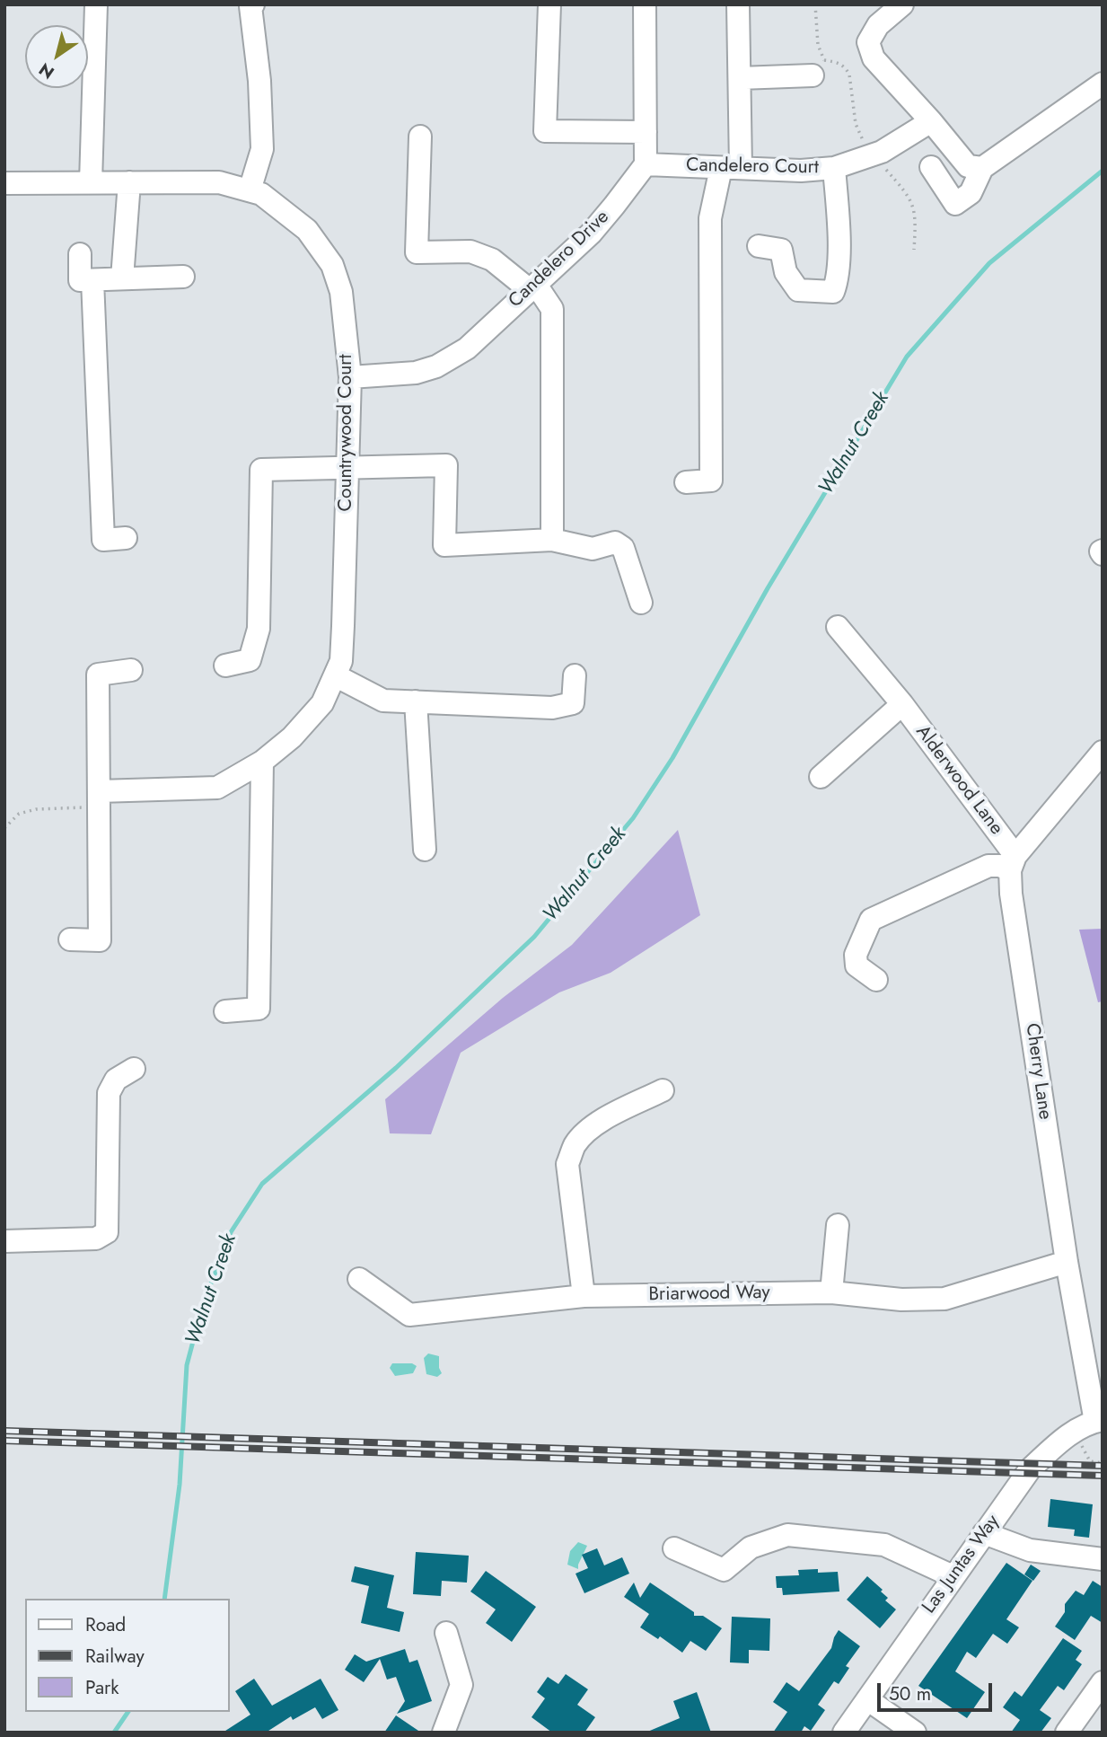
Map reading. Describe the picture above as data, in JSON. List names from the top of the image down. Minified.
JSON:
{"streets":{"street":["Candelero Court","Candelero Drive","Countrywood Court","Alderwood Lane","Cherry Lane","Briarwood Way","Las Juntas Way"]},"crossings":[["Candelero Court","Candelero Drive"],["Candelero Drive","Countrywood Court"],["Alderwood Lane","Cherry Lane"],["Cherry Lane","Briarwood Way"],["Cherry Lane","Las Juntas Way"]],"water":["Walnut Creek"],"legend":["Road","Railway","Park"],"scale_bar":"50 m","north":"bottom left"}
